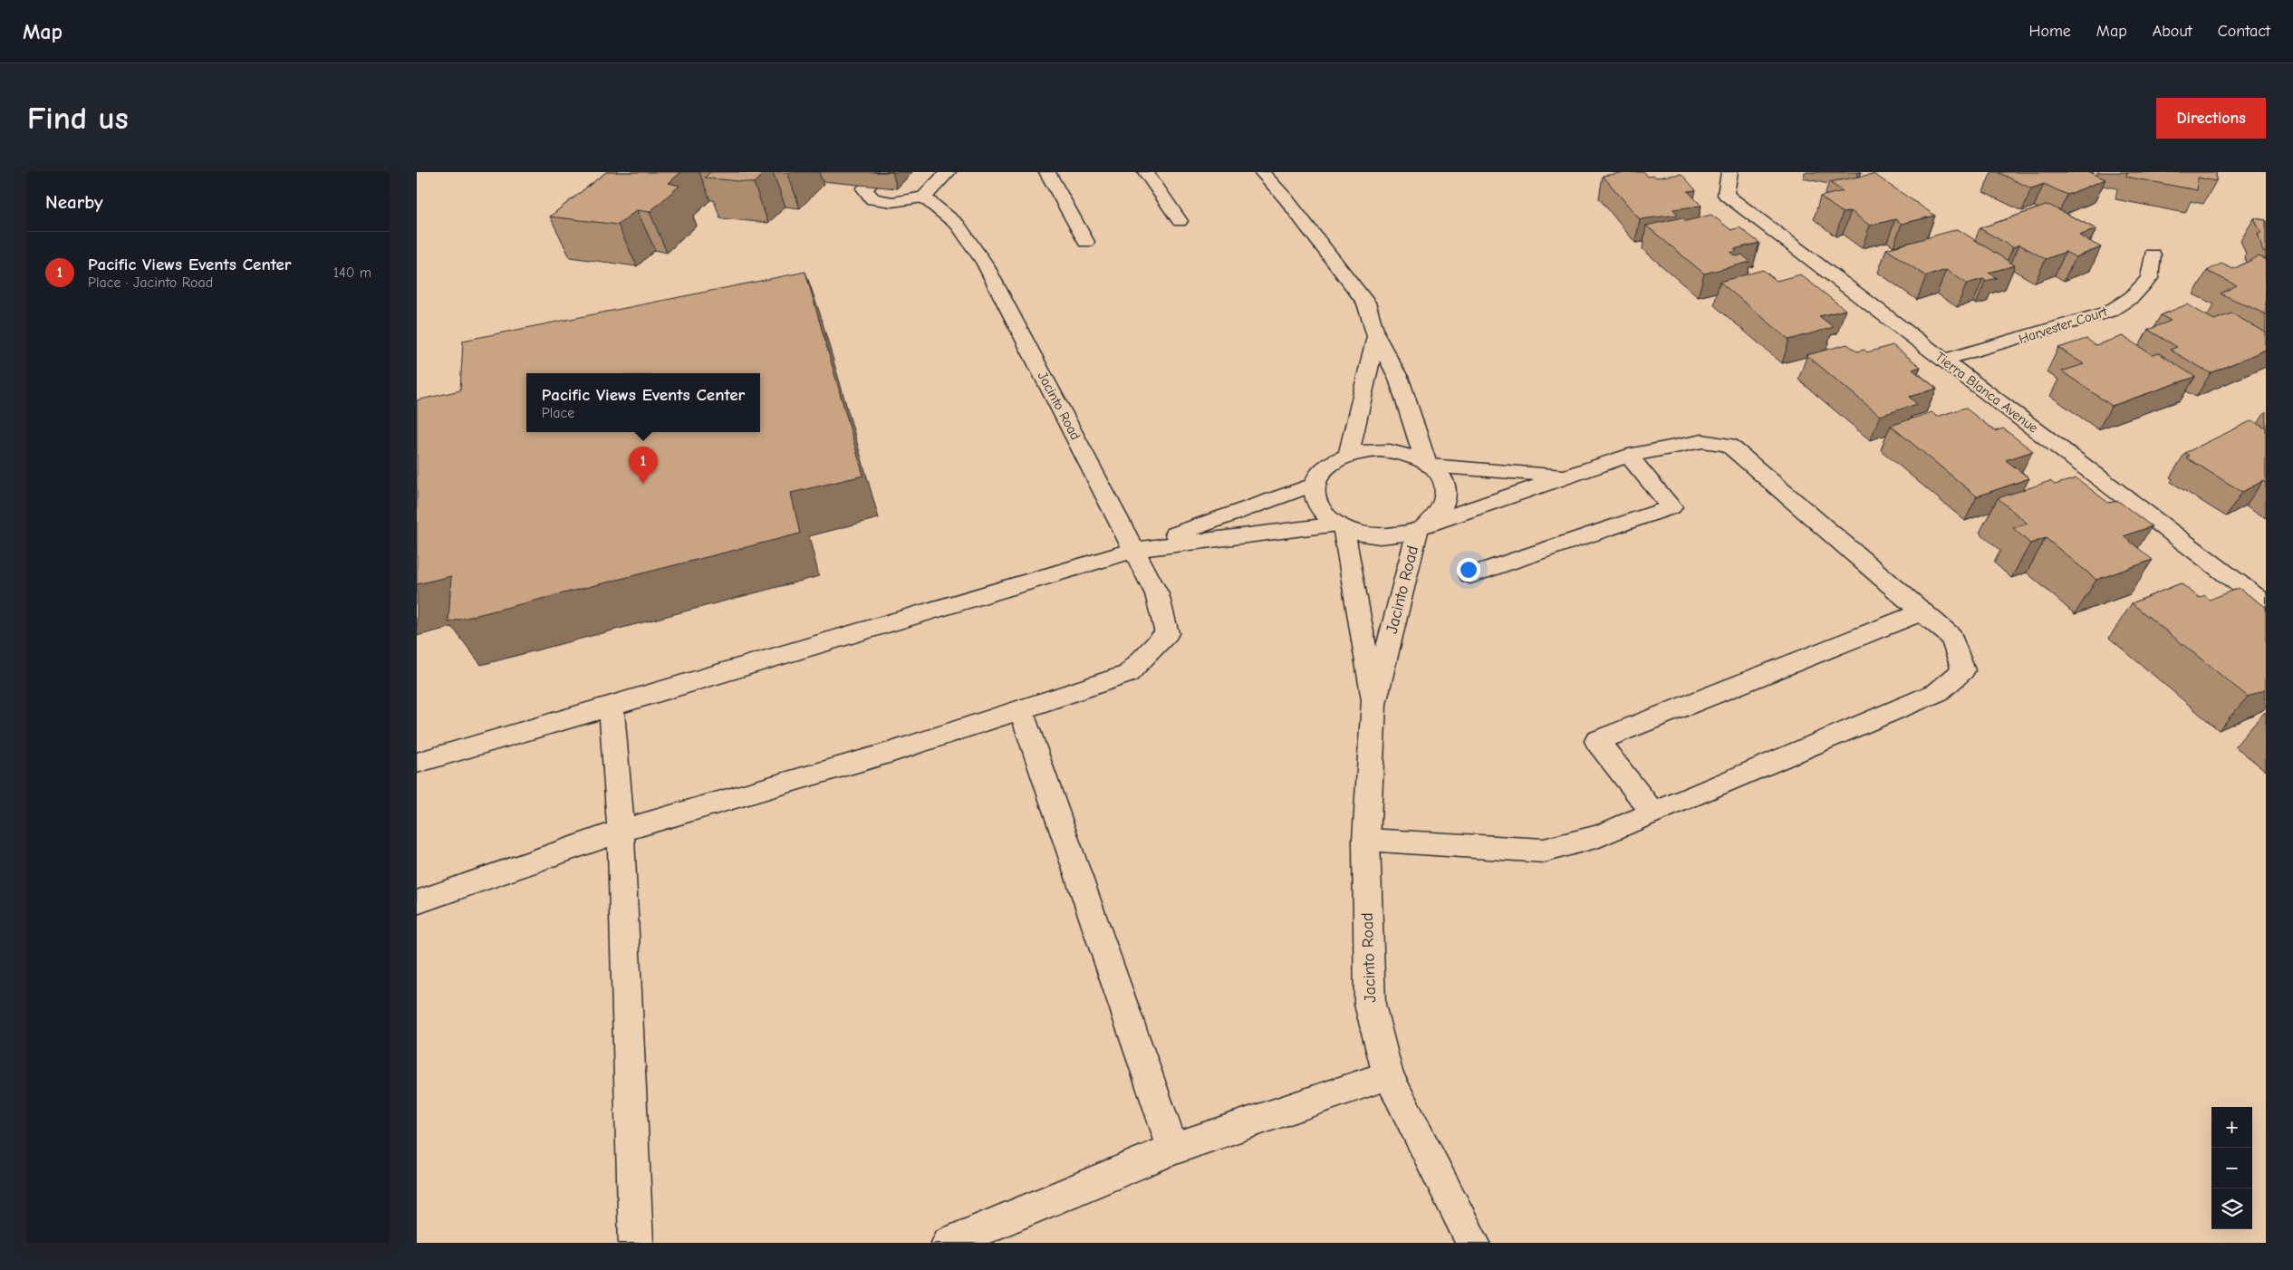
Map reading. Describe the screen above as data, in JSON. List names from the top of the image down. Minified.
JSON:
{"streets":{"street":["Harvester Court","Tierra Blanca Avenue","Jacinto Road"]},"crossings":[["Harvester Court","Tierra Blanca Avenue"]],"page":{"header":"Map","nav":["Home","Map","About","Contact"],"buttons":"Directions","title":"Find us","heading":"Nearby","list":[{"mark":"1","name":"Pacific Views Events Center","note":"Place · Jacinto Road","value":"140 m"}],"popup":["Pacific Views Events Center","Place"],"pins":"1","map_buttons":["+","−"]}}
